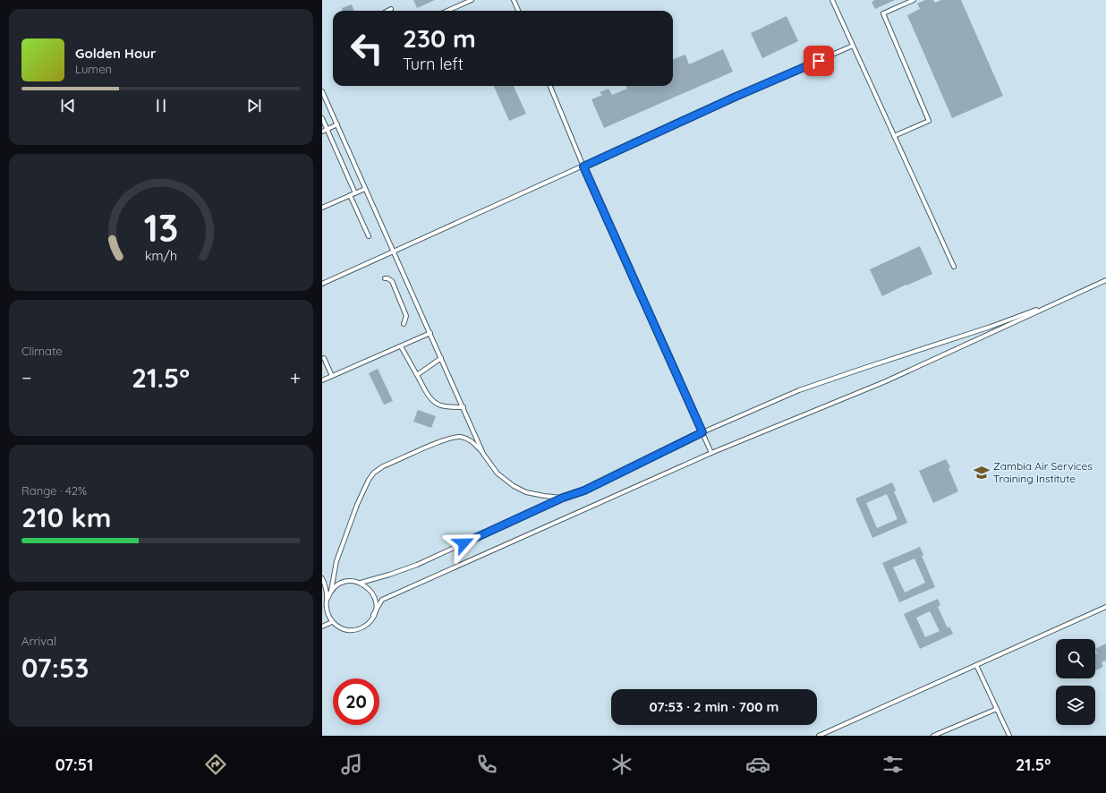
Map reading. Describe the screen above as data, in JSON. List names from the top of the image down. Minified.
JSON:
{"places":{"school or university":["Zambia Air Services Training Institute"]},"page":{"turn":["230 m","Turn left"],"song":["Golden Hour","Lumen"],"tile":["Climate",["Range · 42%","210 km"],["Arrival","07:53"]],"heat":["−","21.5°","+"],"limit":"20","trip":"07:53 · 2 min · 700 m","tabs":["07:51","21.5°"],"gauge":["13","km/h"]}}
